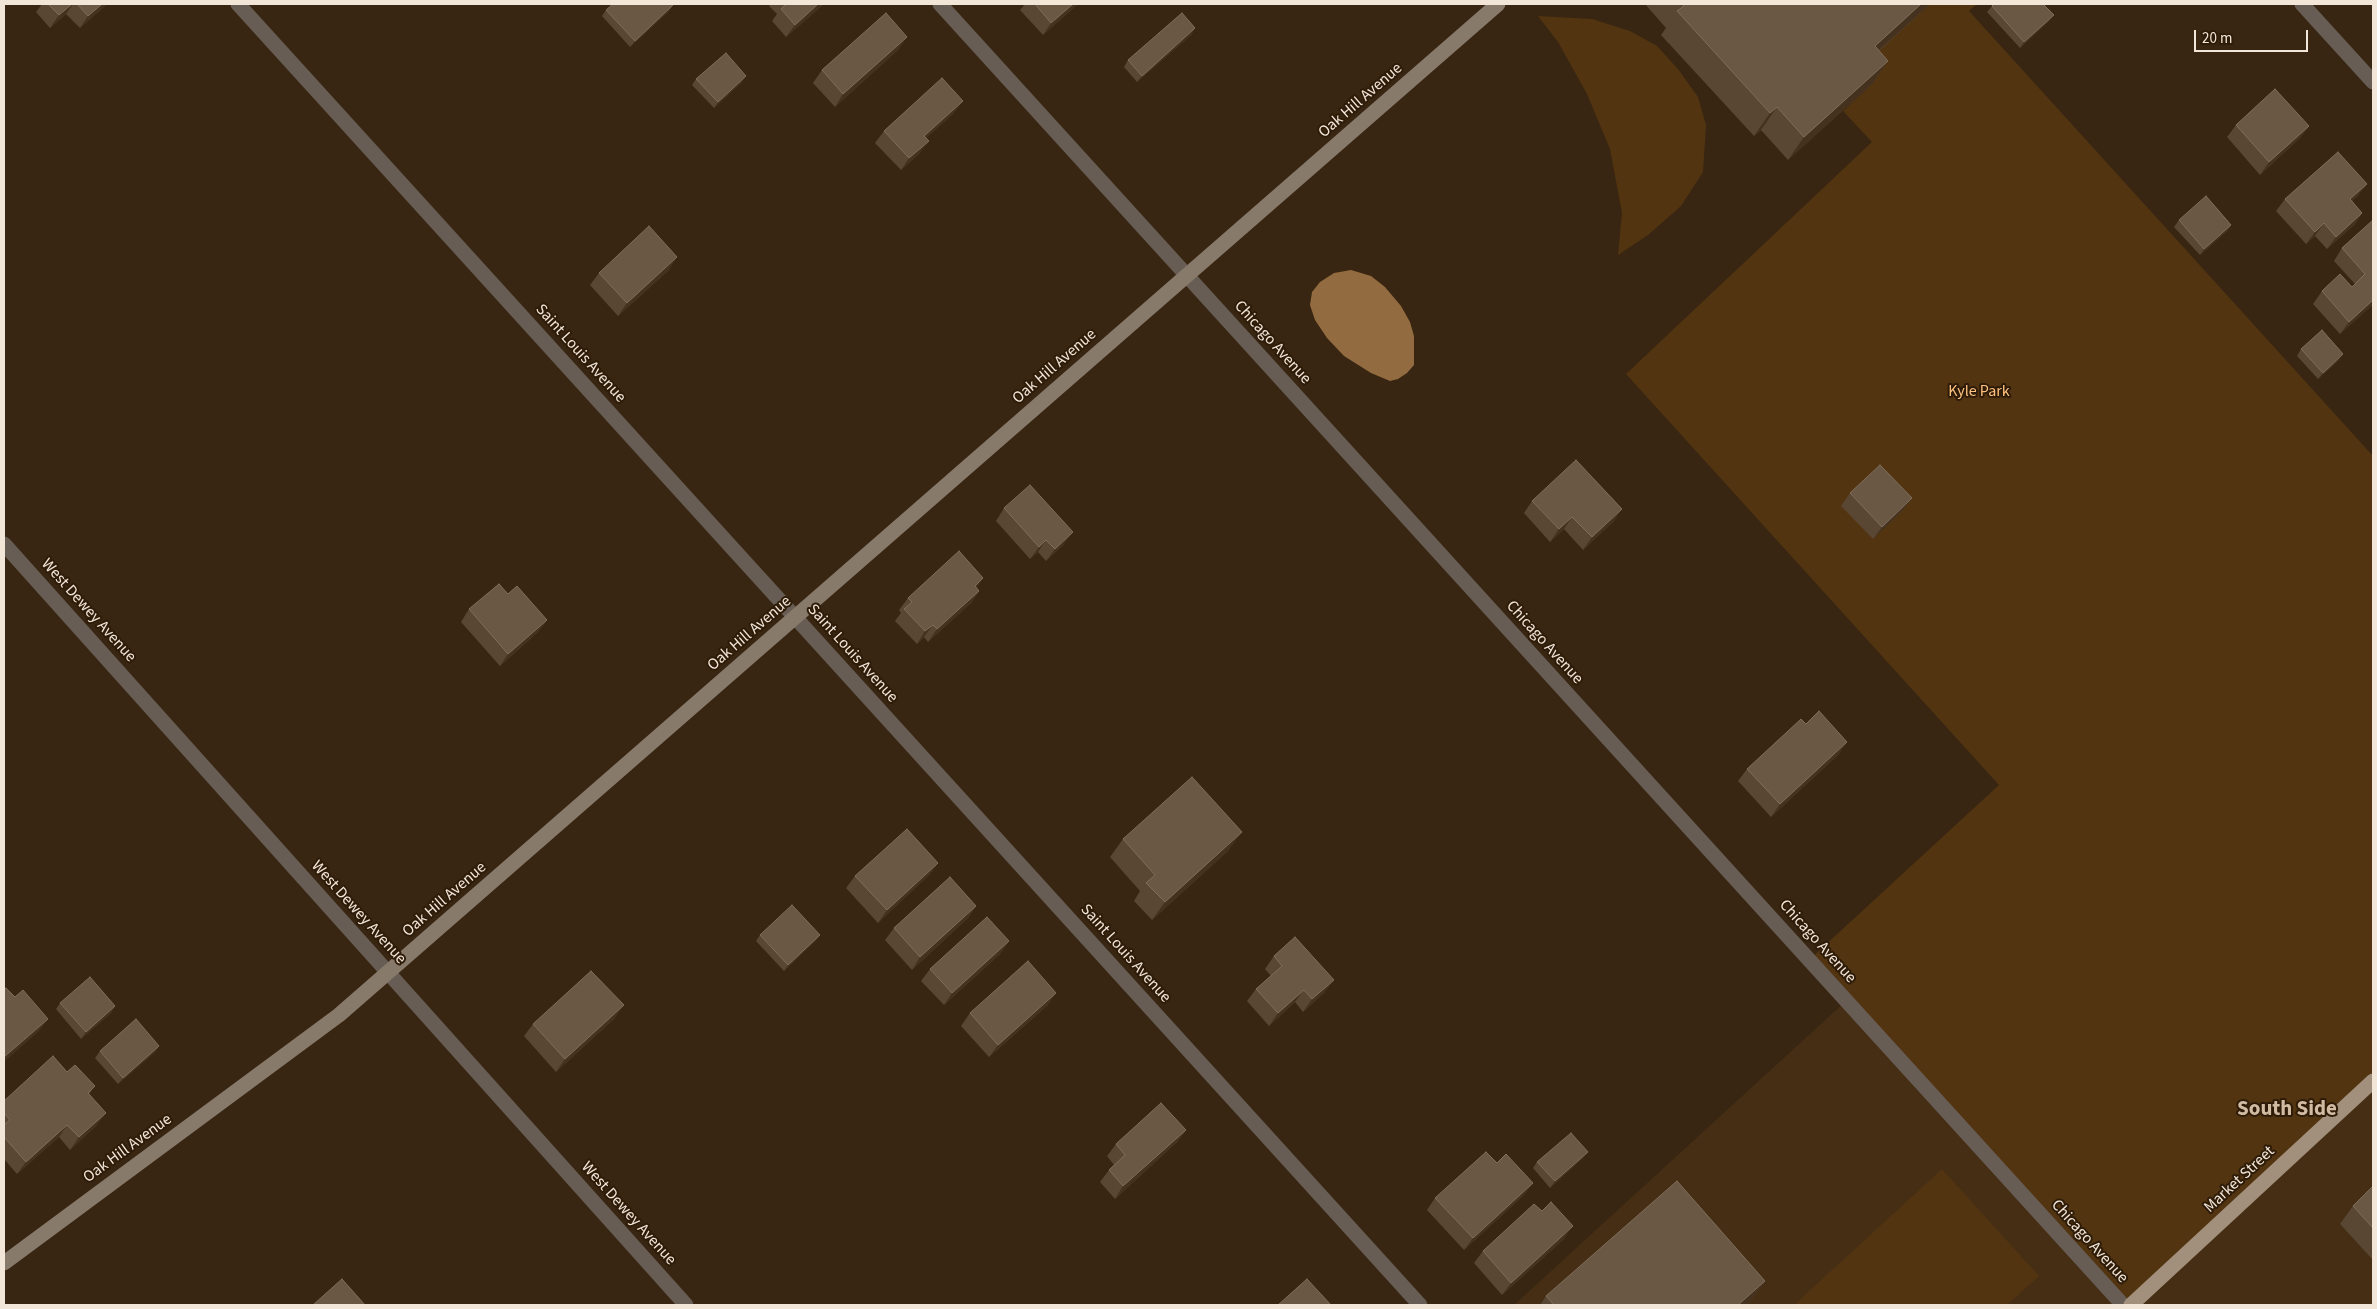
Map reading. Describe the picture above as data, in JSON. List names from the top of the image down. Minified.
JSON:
{"streets":{"main road":["Market Street"],"street":["Oak Hill Avenue","Chicago Avenue","Saint Louis Avenue","West Dewey Avenue"]},"crossings":[["Oak Hill Avenue","Chicago Avenue"],["Oak Hill Avenue","Saint Louis Avenue"],["Oak Hill Avenue","West Dewey Avenue"]],"districts":["South Side"],"parks":["Kyle Park"],"scale_bar":"20 m"}
